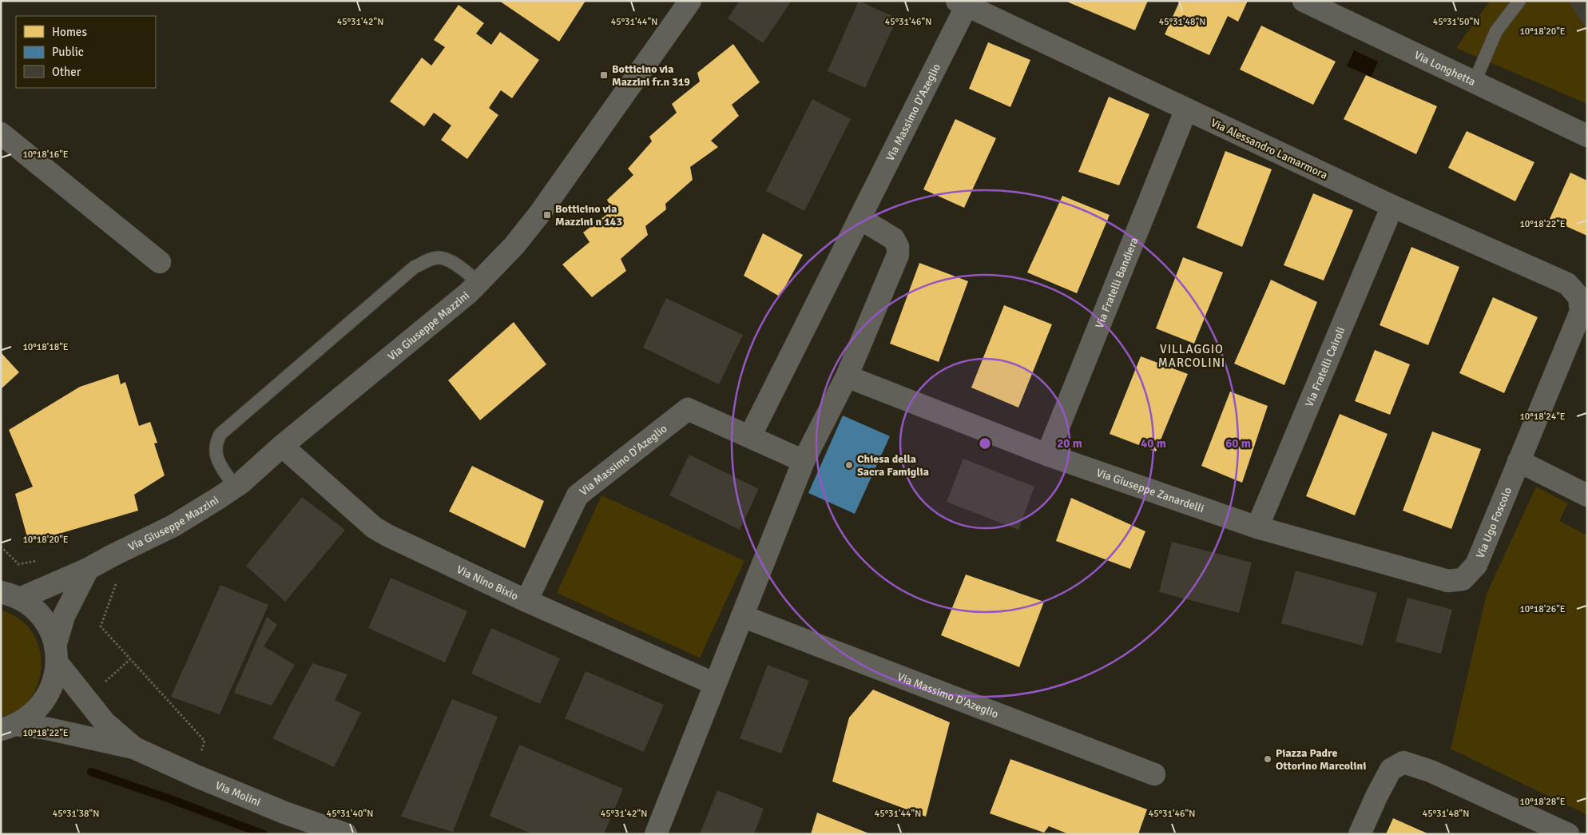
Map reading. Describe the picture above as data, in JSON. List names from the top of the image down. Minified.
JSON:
{"streets":{"street":["Via Longhetta","Via Massimo D'Azeglio","Via Alessandro Lamarmora","Via Fratelli Bandiera","Via Giuseppe Mazzini","Via Fratelli Cairoli","Via Giuseppe Zanardelli","Via Ugo Foscolo","Via Nino Bixio","Via Molini"]},"crossings":[["Via Massimo D'Azeglio","Via Alessandro Lamarmora"],["Via Massimo D'Azeglio","Via Nino Bixio"],["Via Alessandro Lamarmora","Via Fratelli Bandiera"],["Via Alessandro Lamarmora","Via Fratelli Cairoli"],["Via Alessandro Lamarmora","Via Ugo Foscolo"],["Via Fratelli Bandiera","Via Giuseppe Zanardelli"],["Via Giuseppe Mazzini","Via Nino Bixio"],["Via Giuseppe Mazzini","Via Molini"],["Via Fratelli Cairoli","Via Giuseppe Zanardelli"],["Via Giuseppe Zanardelli","Via Ugo Foscolo"]],"districts":["VILLAGGIO MARCOLINI"],"places":{"transit":["Botticino via Mazzini fr.n 319","Botticino via Mazzini n 143"],"other":["Chiesa della Sacra Famiglia","Piazza Padre Ottorino Marcolini"]},"legend":["Homes","Public","Other"],"coordinates":["45°31'42\"N","45°31'44\"N","45°31'46\"N","45°31'48\"N","45°31'50\"N","10°18'20\"E","10°18'16\"E","10°18'22\"E","10°18'18\"E","10°18'24\"E","10°18'26\"E","10°18'28\"E","45°31'38\"N","45°31'40\"N"],"rings":["20 m","40 m","60 m"]}
